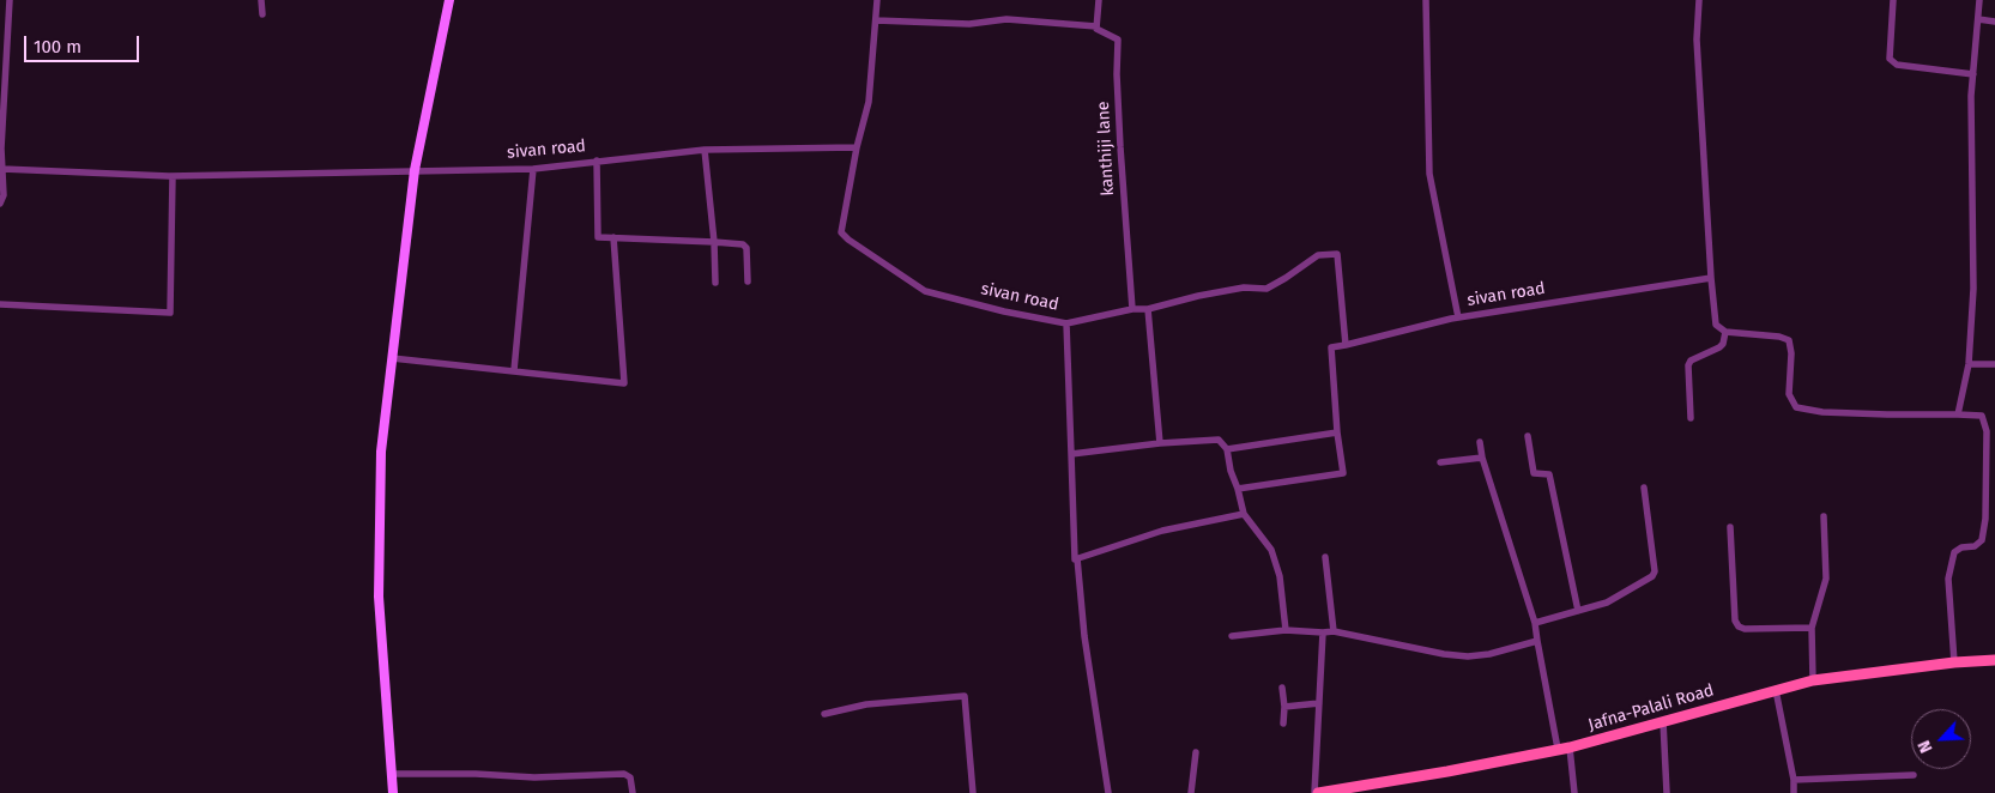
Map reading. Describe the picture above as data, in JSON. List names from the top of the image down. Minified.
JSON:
{"streets":{"main road":["Jafna-Palali Road"],"street":["kanthiji lane","sivan road"]},"crossings":[["kanthiji lane","sivan road"]],"scale_bar":"100 m","north":"bottom left"}
